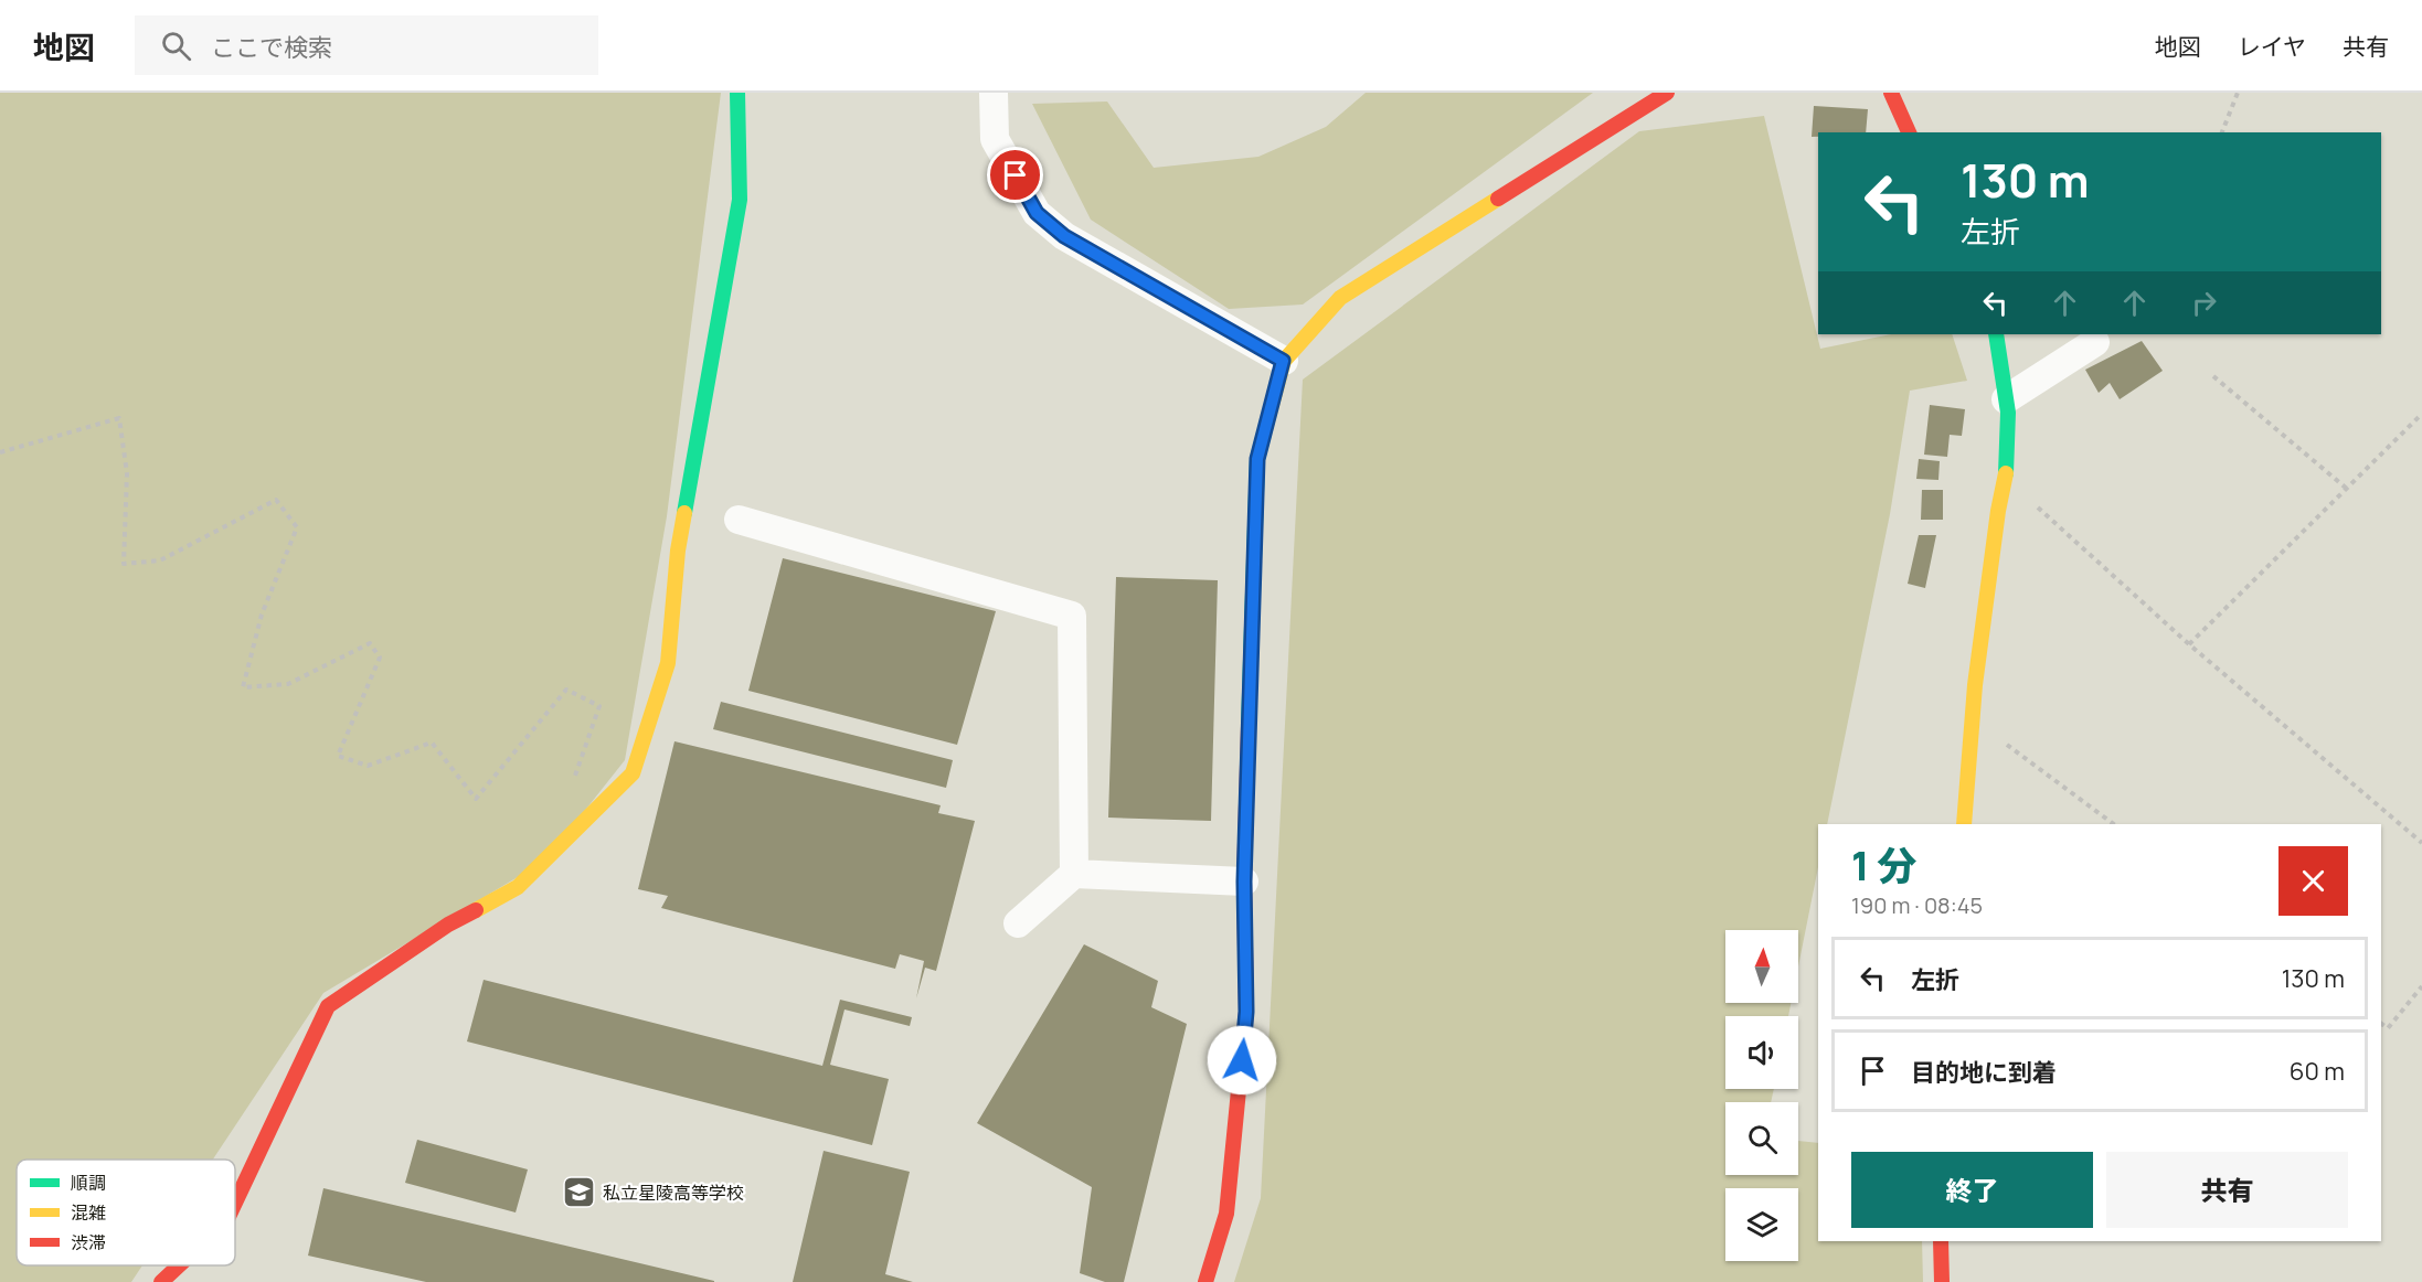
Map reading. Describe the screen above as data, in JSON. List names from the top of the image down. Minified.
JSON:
{"places":{"school or university":["私立星陵高等学校"]},"legend":["順調","混雑","渋滞"],"north":"top","page":{"header":"地図","search":"ここで検索","nav":["地図","レイヤ","共有"],"turn":["130 m","左折"],"heading":["1 分","190 m · 08:45"],"list":[{"name":"左折","value":"130 m"},{"name":"目的地に到着","value":"60 m"}],"buttons":["終了","共有"]}}
